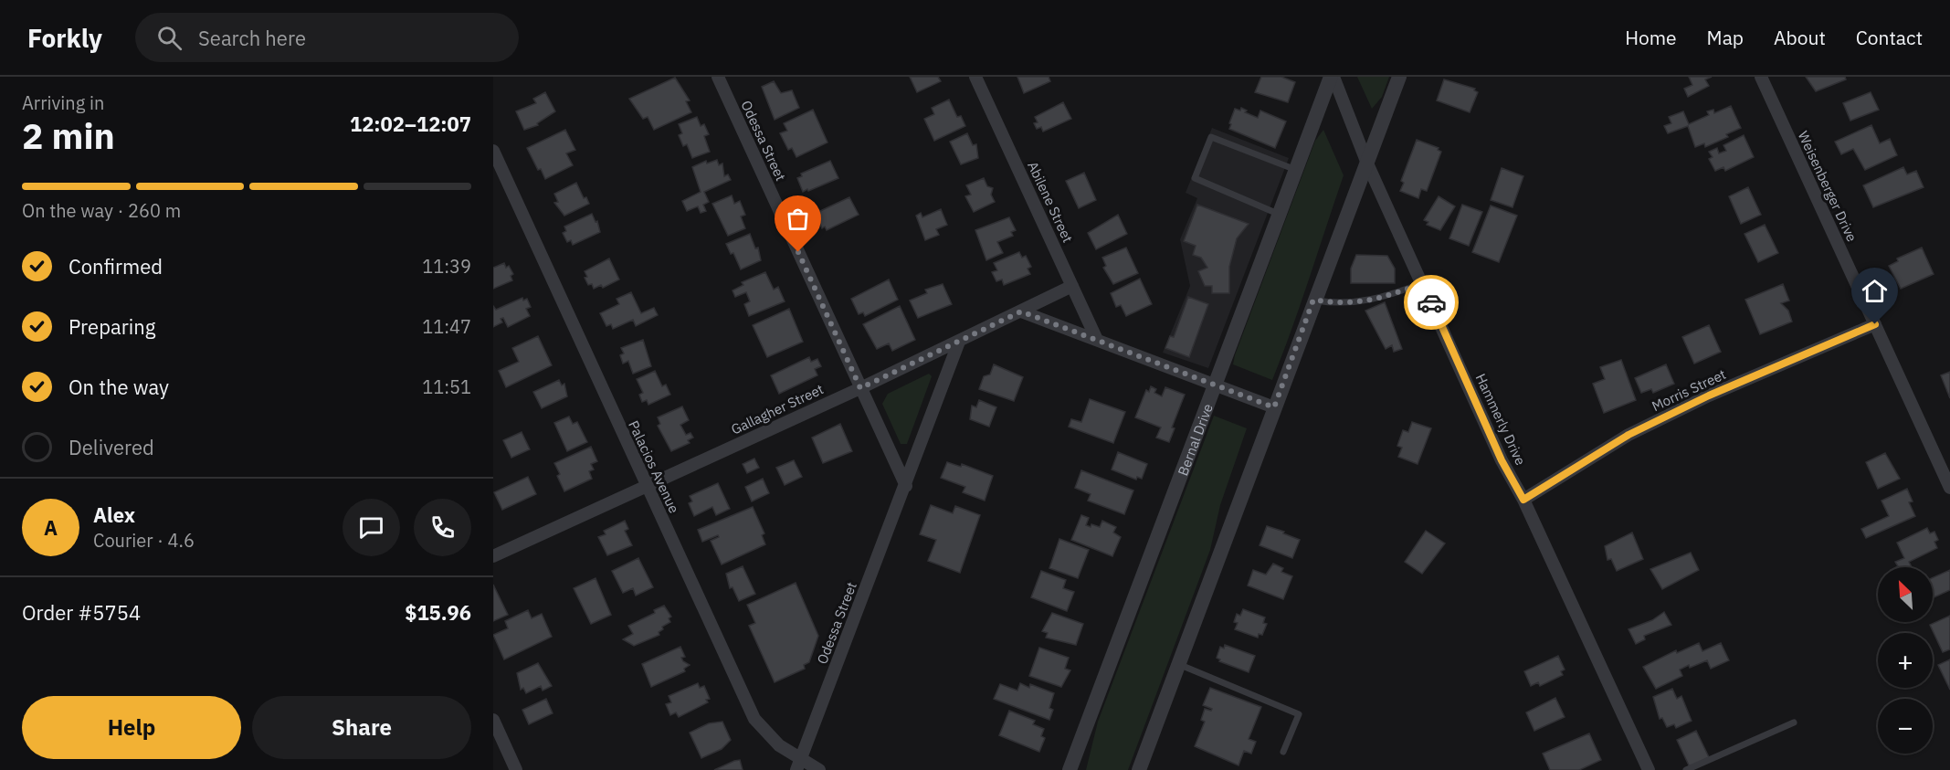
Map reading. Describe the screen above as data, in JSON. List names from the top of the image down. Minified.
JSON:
{"streets":{"street":["Odessa Street","Weisenberger Drive","Abilene Street","Morris Street","Gallagher Street","Hammerly Drive","Bernal Drive","Palacios Avenue"]},"crossings":[["Odessa Street","Gallagher Street"],["Odessa Street","Palacios Avenue"],["Weisenberger Drive","Morris Street"],["Abilene Street","Gallagher Street"],["Morris Street","Hammerly Drive"],["Gallagher Street","Palacios Avenue"],["Hammerly Drive","Bernal Drive"]],"north":"top left","page":{"header":"Forkly","search":"Search here","nav":["Home","Map","About","Contact"],"heading":["2 min","Arriving in","12:02–12:07"],"panel":["Alex","Courier · 4.6","Order #5754","$15.96"],"bar":"On the way · 260 m","list":[["Confirmed","11:39"],["Preparing","11:47"],["On the way","11:51"],"Delivered"],"round":"A","map_buttons":["+","−"],"buttons":["Help","Share"]}}
